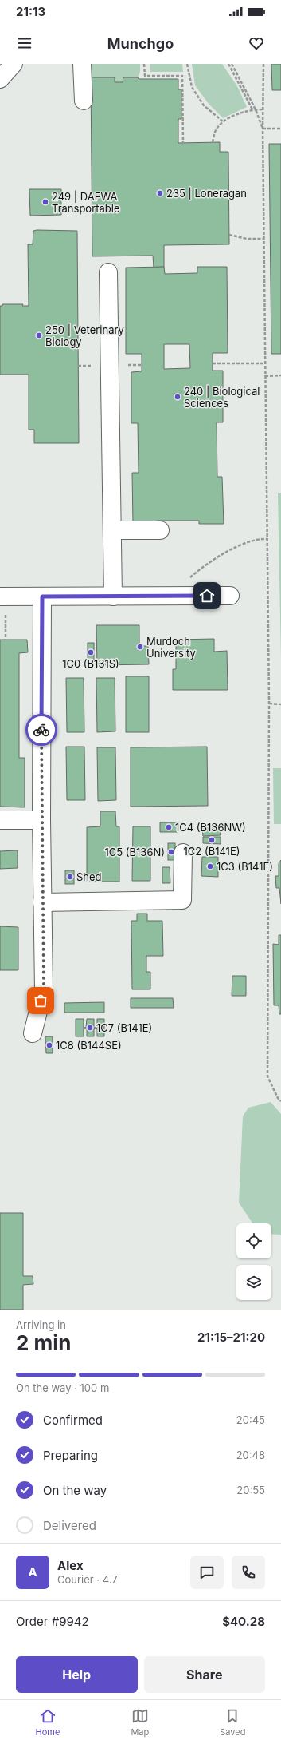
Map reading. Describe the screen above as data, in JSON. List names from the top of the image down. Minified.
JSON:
{"places":["235 | Loneragan","249 | DAFWA Transportable","250 | Veterinary Biology","240 | Biological Sciences","Murdoch University","1C0 (B131S)","1C4 (B136NW)","1C2 (B141E)","1C5 (B136N)","1C3 (B141E)","Shed","1C7 (B141E)","1C8 (B144SE)"],"page":{"status":"21:13","header":"Munchgo","heading":["2 min","Arriving in","21:15–21:20"],"panel":["Alex","Courier · 4.7","Order #9942","$40.28"],"bar":"On the way · 100 m","list":[["Confirmed","20:45"],["Preparing","20:48"],["On the way","20:55"],"Delivered"],"round":"A","buttons":["Help","Share"],"tabs":["Home","Map","Saved"]}}
